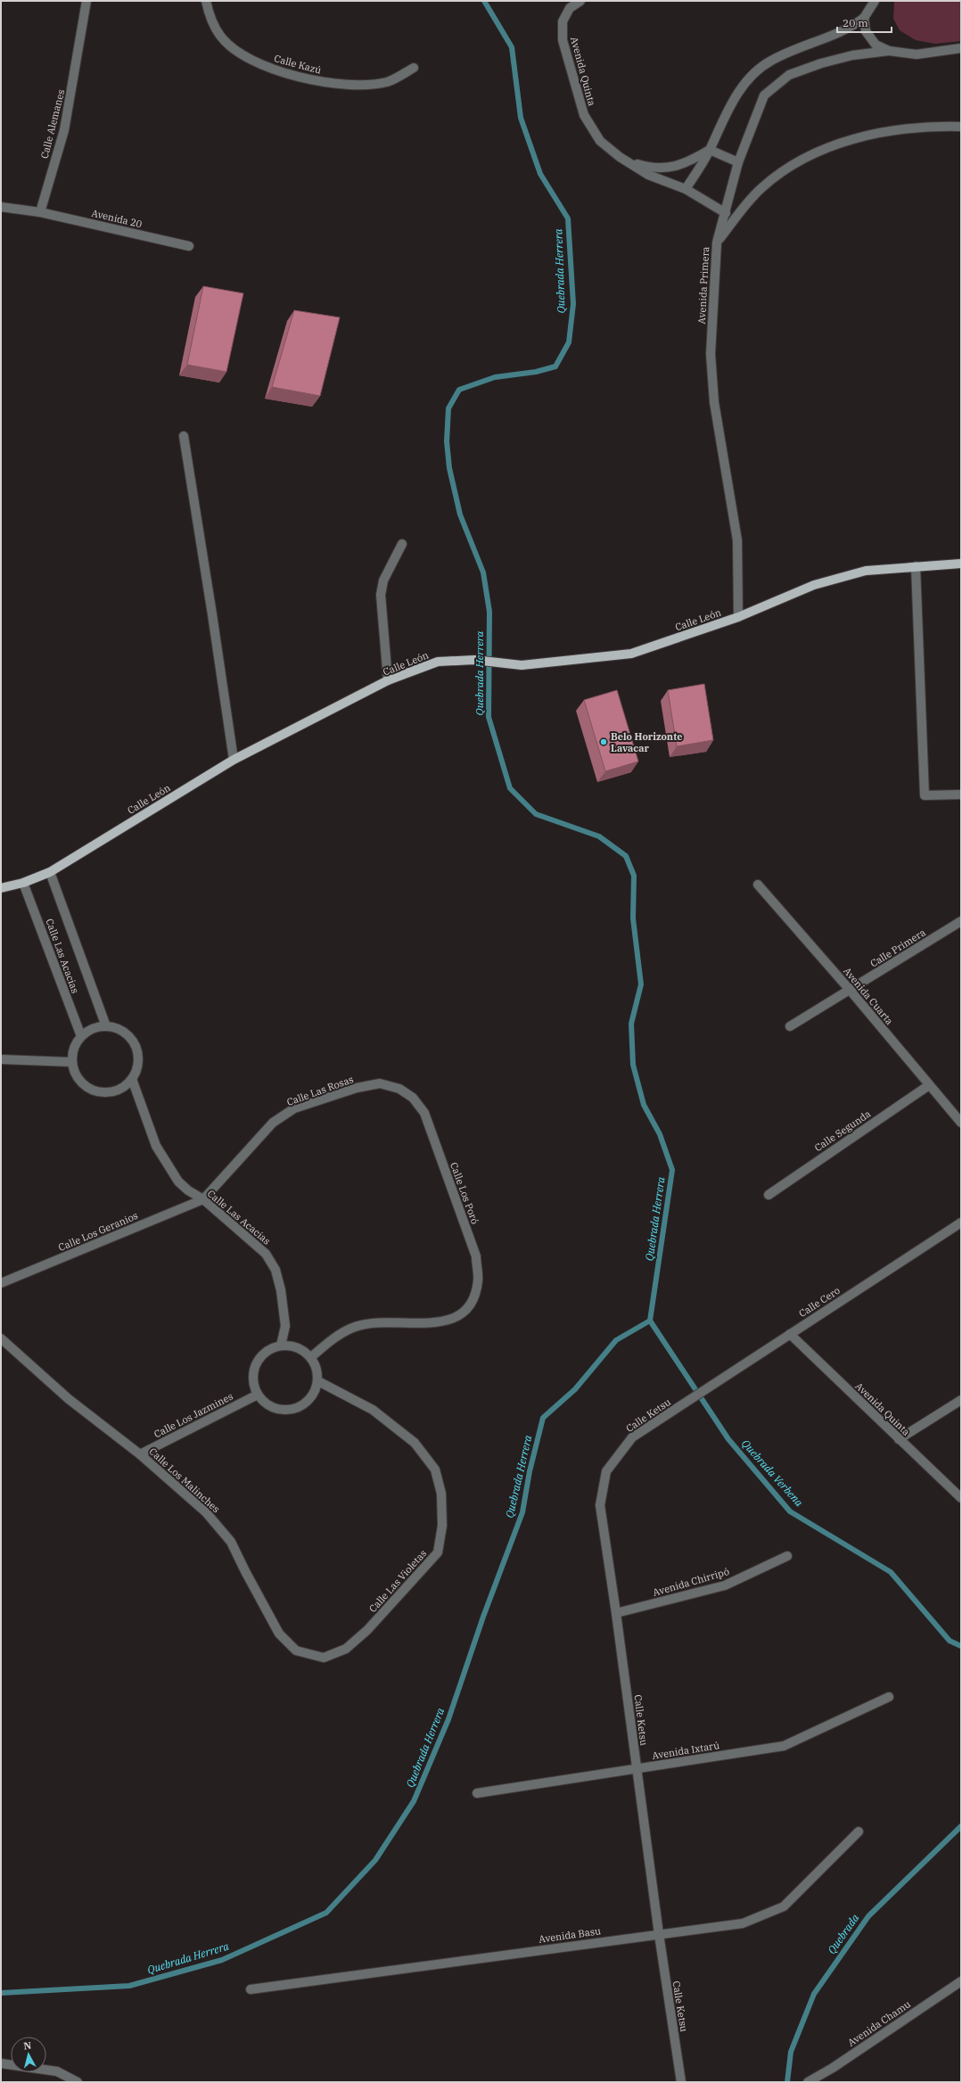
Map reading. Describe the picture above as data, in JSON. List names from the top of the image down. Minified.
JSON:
{"streets":{"main road":["Calle León"],"street":["Calle Kazú","Avenida Quinta","Calle Alemanes","Avenida 20","Avenida Primera","Calle Primera","Calle Las Acacias","Avenida Cuarta","Calle Las Rosas","Calle Segunda","Calle Los Poró","Calle Los Geranios","Calle Cero","Calle Los Jazmines","Calle Ketsu","Calle Los Malinches","Calle Las Violetas","Avenida Chirripó","Avenida Ixtarú","Avenida Basu","Avenida Chamu"]},"crossings":[["Avenida Quinta","Avenida Primera"],["Avenida Quinta","Calle Cero"],["Calle Alemanes","Avenida 20"],["Avenida Primera","Calle León"],["Calle León","Calle Las Acacias"],["Calle Primera","Avenida Cuarta"],["Calle Las Acacias","Calle Las Rosas"],["Calle Las Acacias","Calle Los Poró"],["Calle Las Acacias","Calle Los Geranios"],["Calle Las Acacias","Calle Los Jazmines"],["Calle Las Acacias","Calle Las Violetas"],["Avenida Cuarta","Calle Segunda"],["Calle Las Rosas","Calle Los Poró"],["Calle Las Rosas","Calle Los Geranios"],["Calle Los Poró","Calle Los Jazmines"],["Calle Los Poró","Calle Las Violetas"],["Calle Cero","Calle Ketsu"],["Calle Los Jazmines","Calle Los Malinches"],["Calle Los Jazmines","Calle Las Violetas"],["Calle Ketsu","Avenida Chirripó"],["Calle Ketsu","Avenida Ixtarú"],["Calle Ketsu","Avenida Basu"],["Calle Los Malinches","Calle Las Violetas"]],"water":["Quebrada Herrera","Quebrada Verbena","Quebrada"],"places":["Belo Horizonte Lavacar"],"scale_bar":"20 m","north":"top"}
